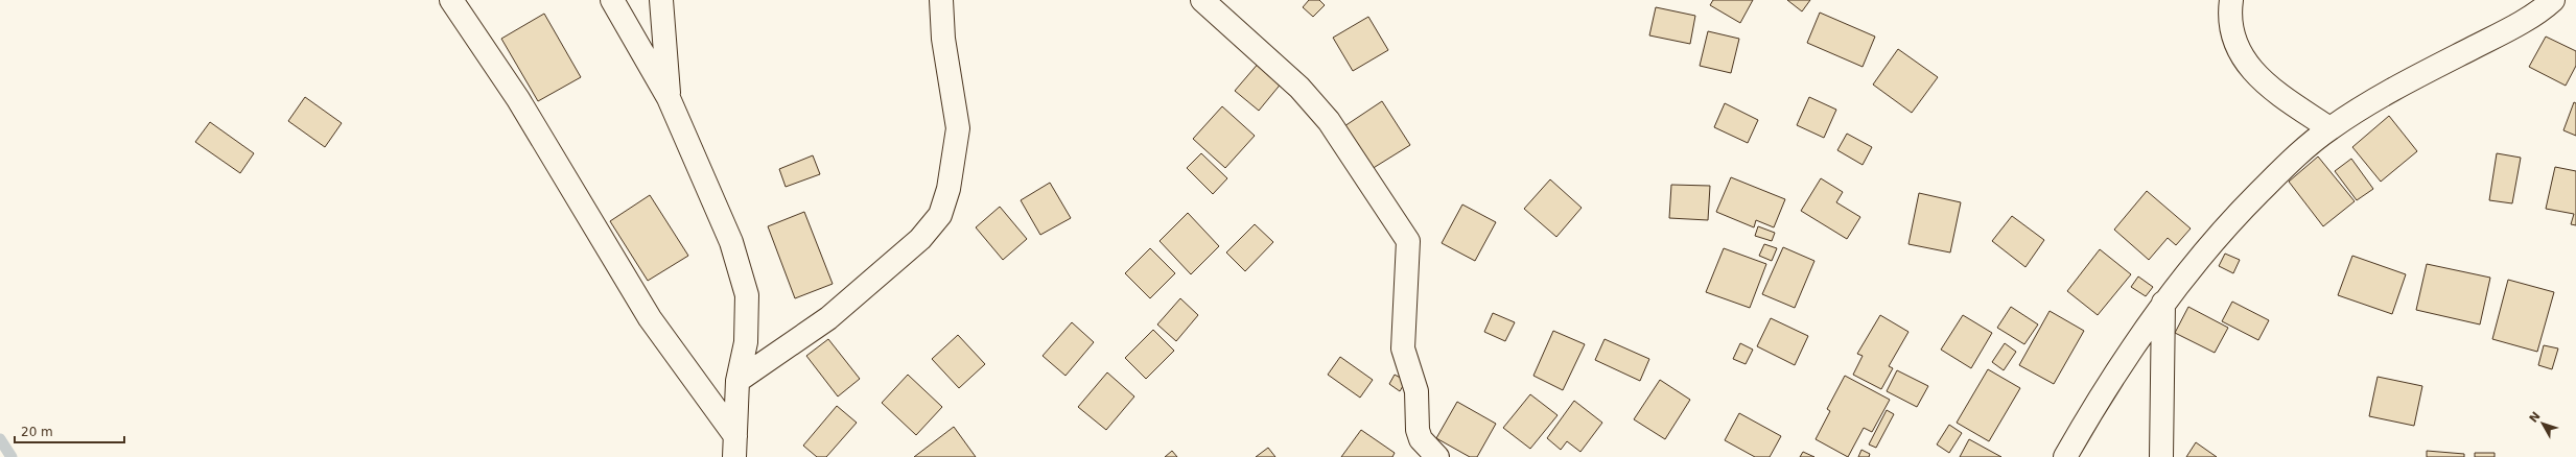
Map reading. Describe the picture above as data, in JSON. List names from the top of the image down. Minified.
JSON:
{"scale_bar":"20 m","north":"top left"}
